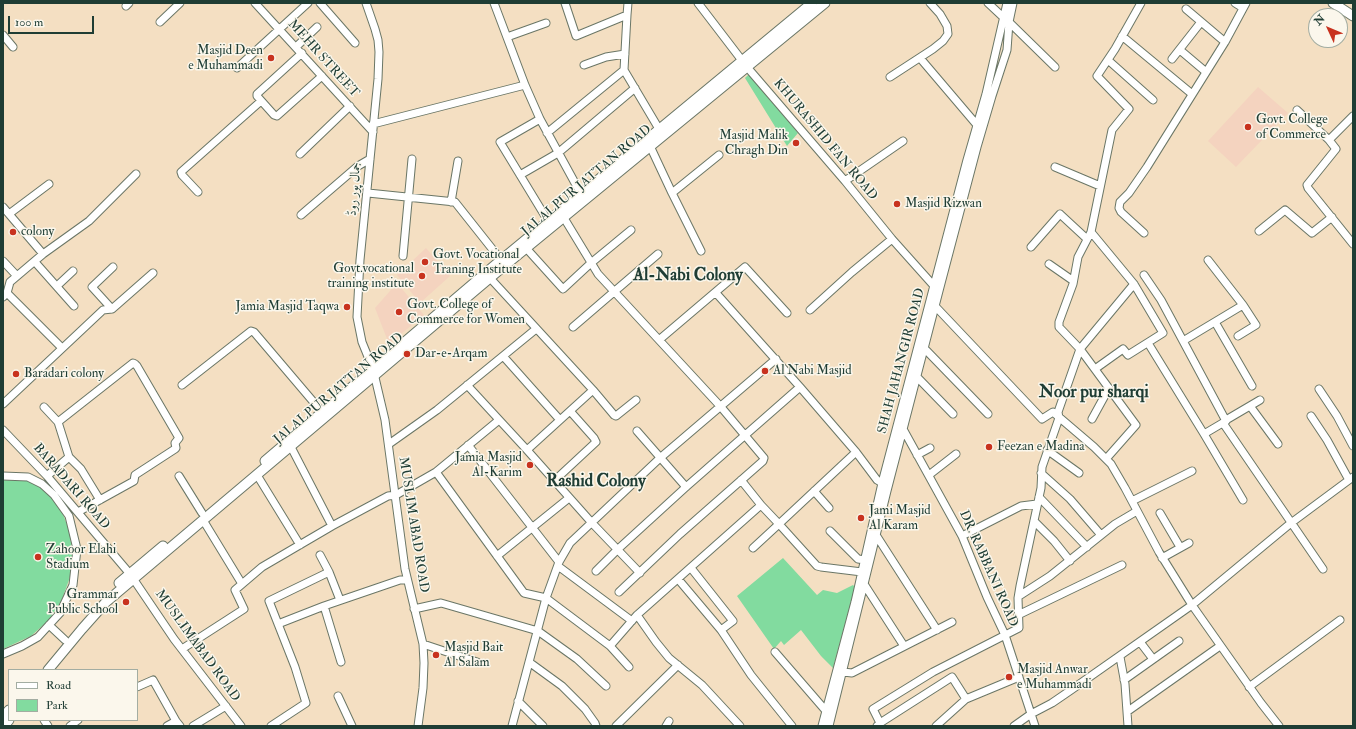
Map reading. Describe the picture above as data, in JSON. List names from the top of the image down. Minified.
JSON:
{"streets":{"main road":["JALALPUR JATTAN ROAD"],"street":["MEHR STREET","KHURASHID FAN ROAD","جمال پور روڈ","SHAH JAHANGIR ROAD","BARADARI ROAD","MUSLIM ABAD ROAD","DR. RABBANI ROAD","MUSLIMABAD ROAD"]},"crossings":[["MEHR STREET","جمال پور روڈ"],["KHURASHID FAN ROAD","JALALPUR JATTAN ROAD"],["KHURASHID FAN ROAD","SHAH JAHANGIR ROAD"],["JALALPUR JATTAN ROAD","جمال پور روڈ"],["JALALPUR JATTAN ROAD","BARADARI ROAD"],["JALALPUR JATTAN ROAD","MUSLIM ABAD ROAD"],["JALALPUR JATTAN ROAD","MUSLIMABAD ROAD"],["جمال پور روڈ","MUSLIM ABAD ROAD"],["SHAH JAHANGIR ROAD","DR. RABBANI ROAD"],["BARADARI ROAD","MUSLIMABAD ROAD"]],"districts":["Al-Nabi Colony","Noor pur sharqi","Rashid Colony"],"places":["Masjid Deen e Muhammadi","Govt. College of Commerce","Masjid Malik Chragh Din","Masjid Rizwan","colony","Govt. Vocational Traning Institute","Govt.vocational training institute","Jamia Masjid Taqwa","Govt. College of Commerce for Women","Dar-e-Arqam","Al Nabi Masjid","Baradari colony","Feezan e Madina","Jamia Masjid Al-Karim","Jami Masjid Al Karam","Zahoor Elahi Stadium","Grammar Public School","Masjid Bait Al Salam","Masjid Anwar e Muhammadi"],"legend":["Road","Park"],"scale_bar":"100 m","north":"top left"}
